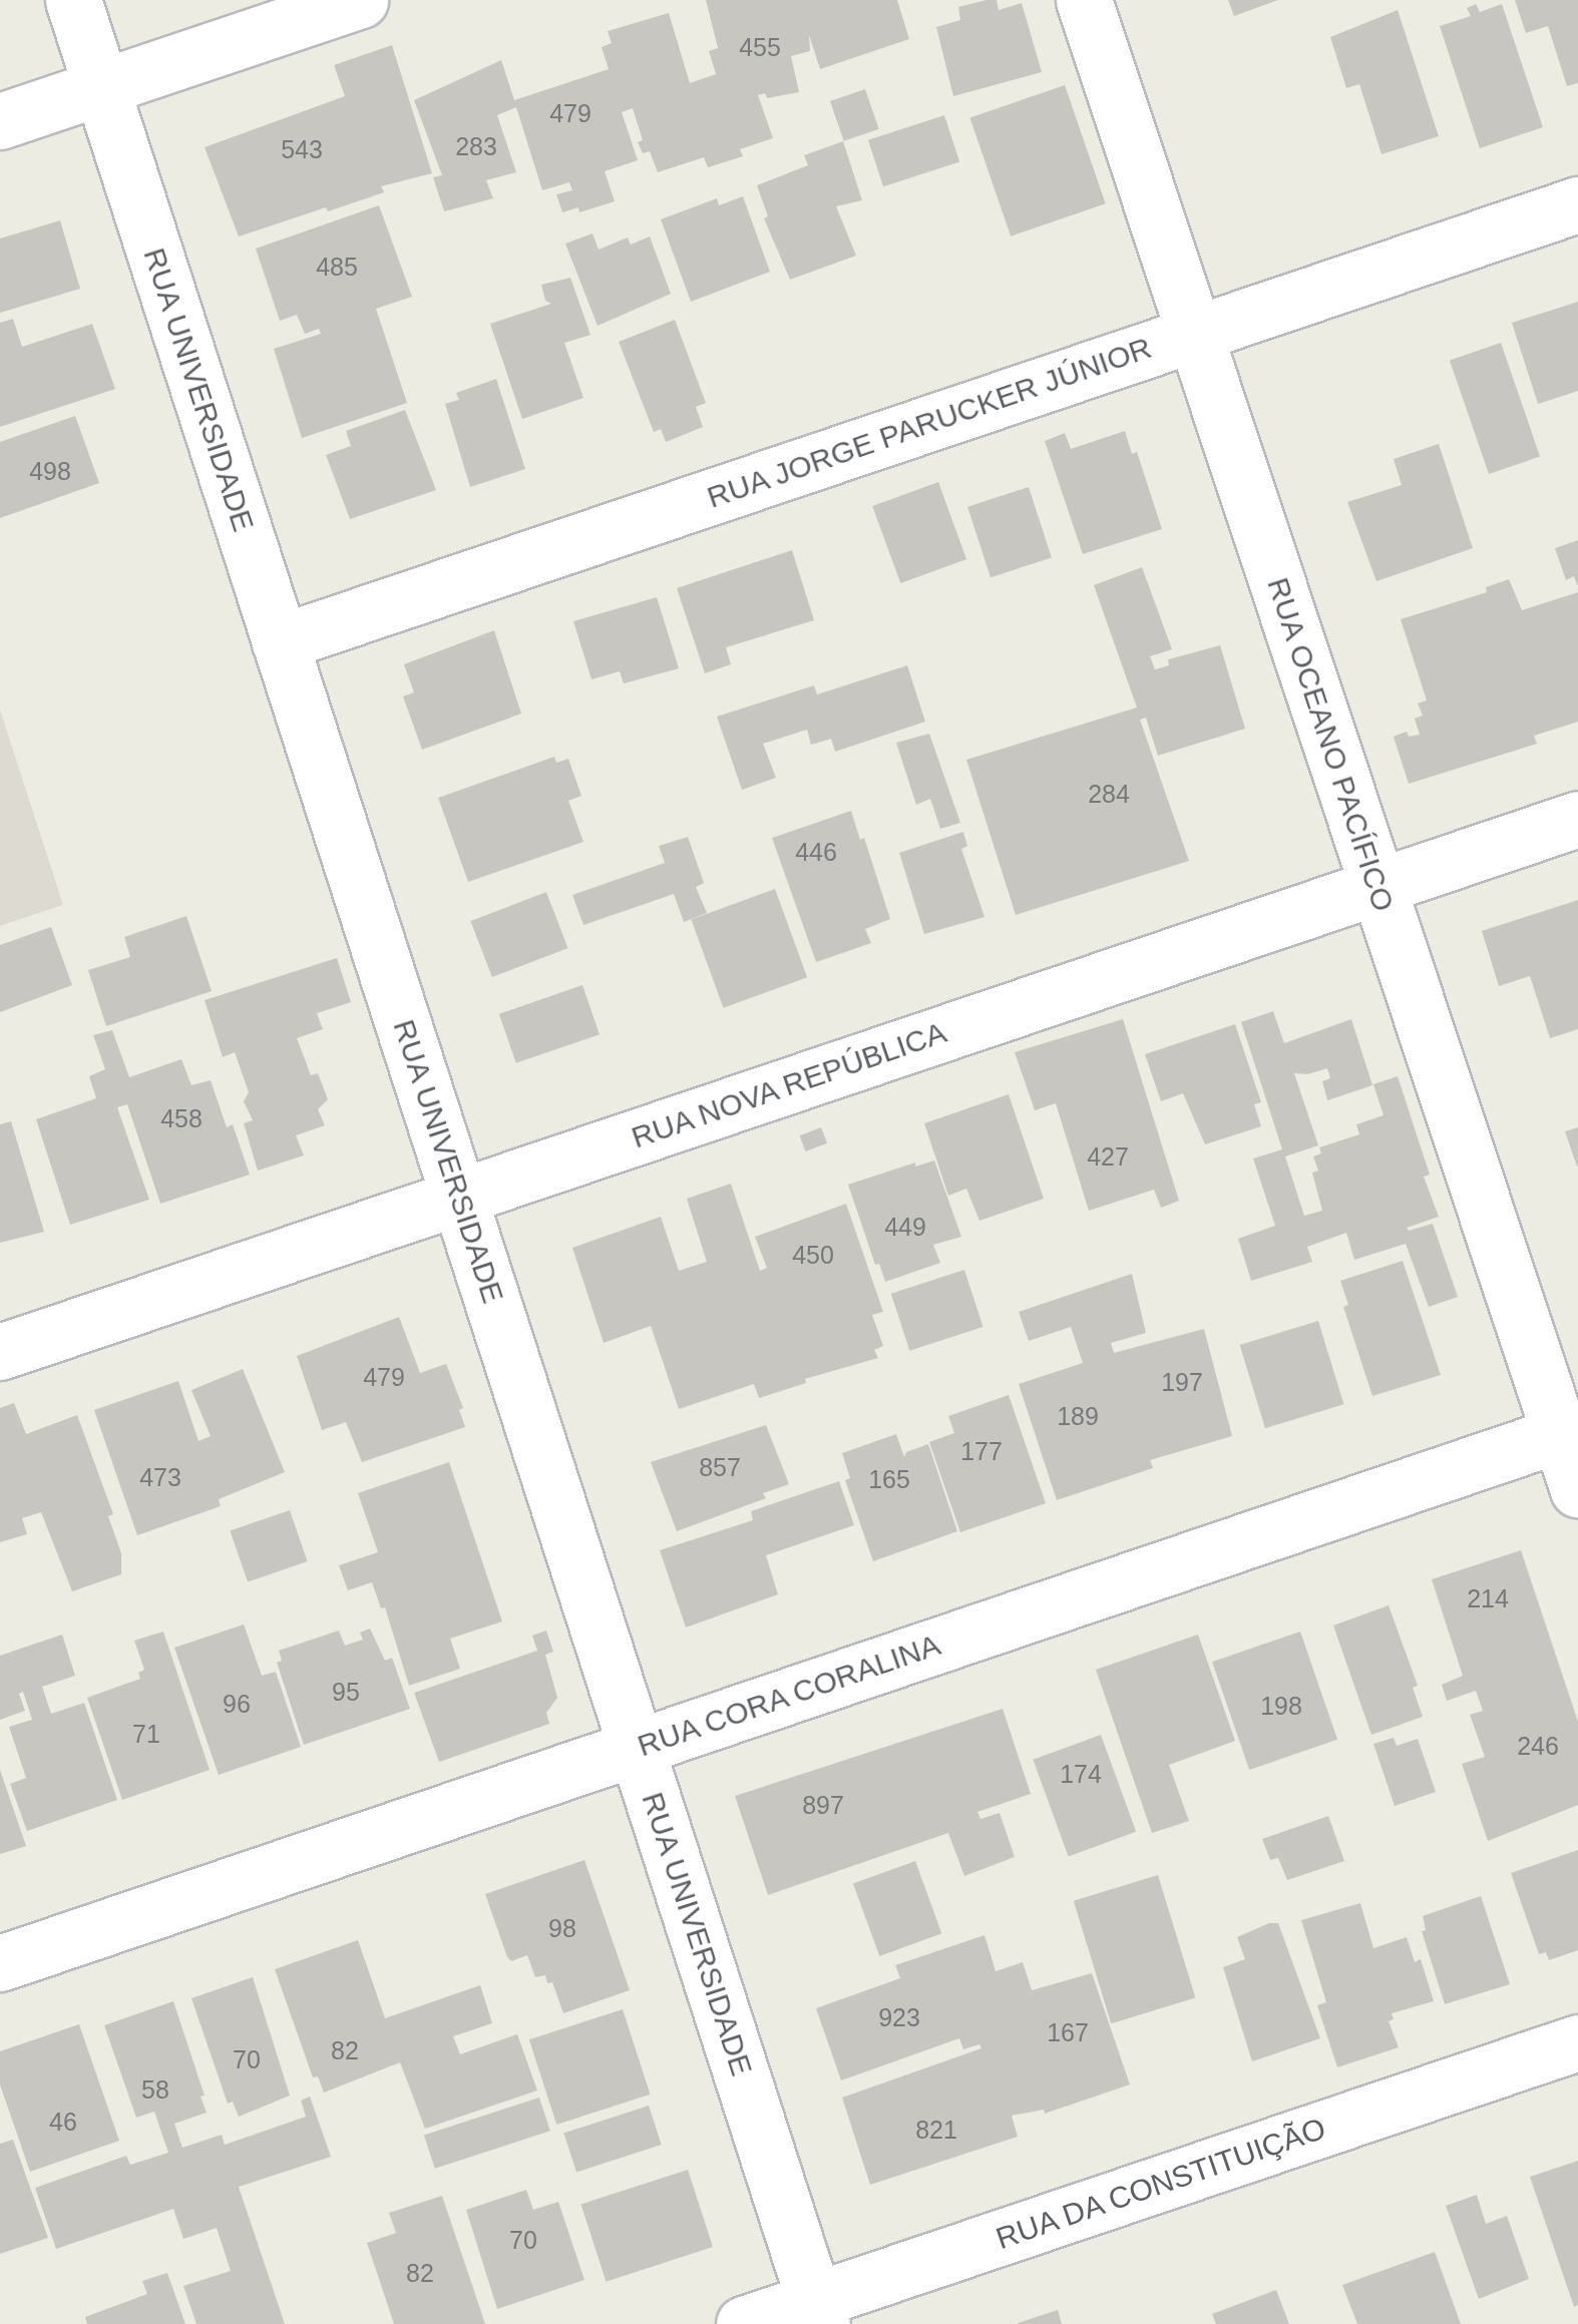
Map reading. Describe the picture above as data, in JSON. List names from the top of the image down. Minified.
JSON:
{"streets":{"street":["RUA UNIVERSIDADE","RUA JORGE PARUCKER JÚNIOR","RUA OCEANO PACÍFICO","RUA NOVA REPÚBLICA","RUA CORA CORALINA","RUA DA CONSTITUIÇÃO"]},"crossings":[["RUA UNIVERSIDADE","RUA JORGE PARUCKER JÚNIOR"],["RUA UNIVERSIDADE","RUA NOVA REPÚBLICA"],["RUA UNIVERSIDADE","RUA CORA CORALINA"],["RUA UNIVERSIDADE","RUA DA CONSTITUIÇÃO"],["RUA JORGE PARUCKER JÚNIOR","RUA OCEANO PACÍFICO"],["RUA OCEANO PACÍFICO","RUA NOVA REPÚBLICA"],["RUA OCEANO PACÍFICO","RUA CORA CORALINA"]],"house_numbers":["455","479","283","543","485","498","284","446","458","427","449","450","479","197","189","177","857","473","165","214","95","96","198","71","246","174","897","98","923","167","82","70","58","46","821","70","82"]}
